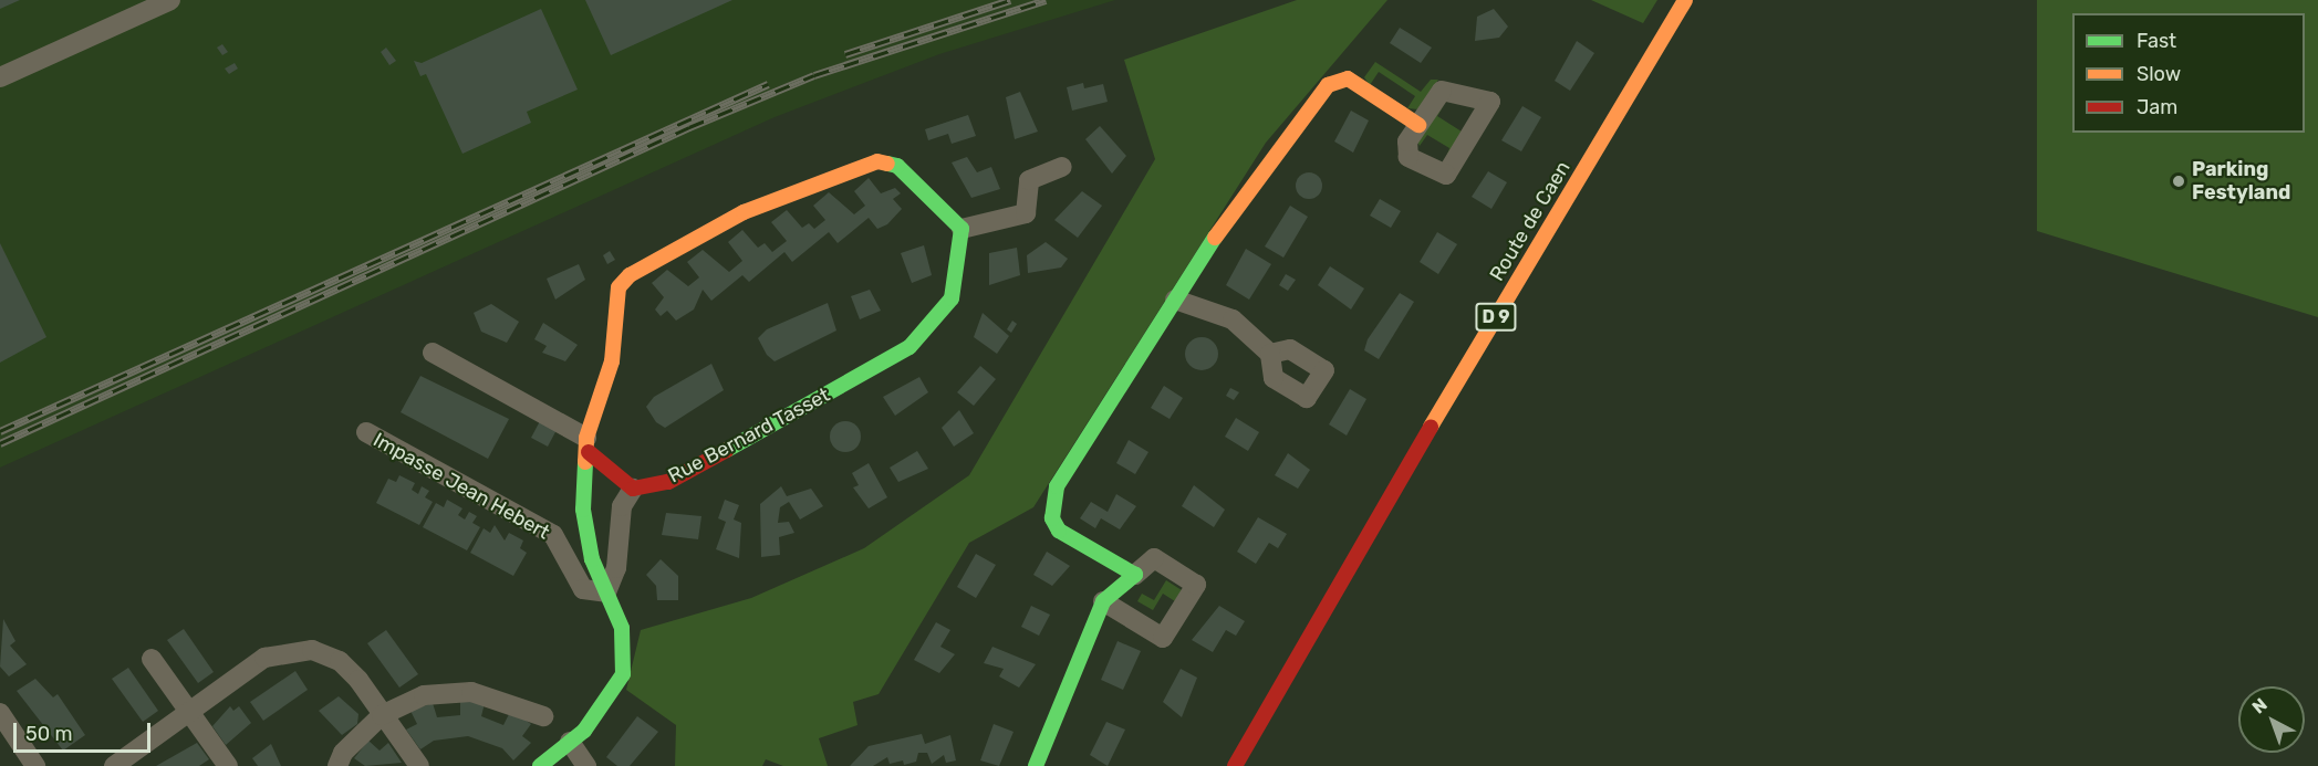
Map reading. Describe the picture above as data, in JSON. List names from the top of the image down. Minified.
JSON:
{"streets":{"street":["Route de Caen","D 9","Rue Bernard Tasset","Impasse Jean Hebert"]},"crossings":[["Route de Caen","D 9"]],"places":["Parking Festyland"],"legend":["Fast","Slow","Jam"],"scale_bar":"50 m","north":"top left"}
